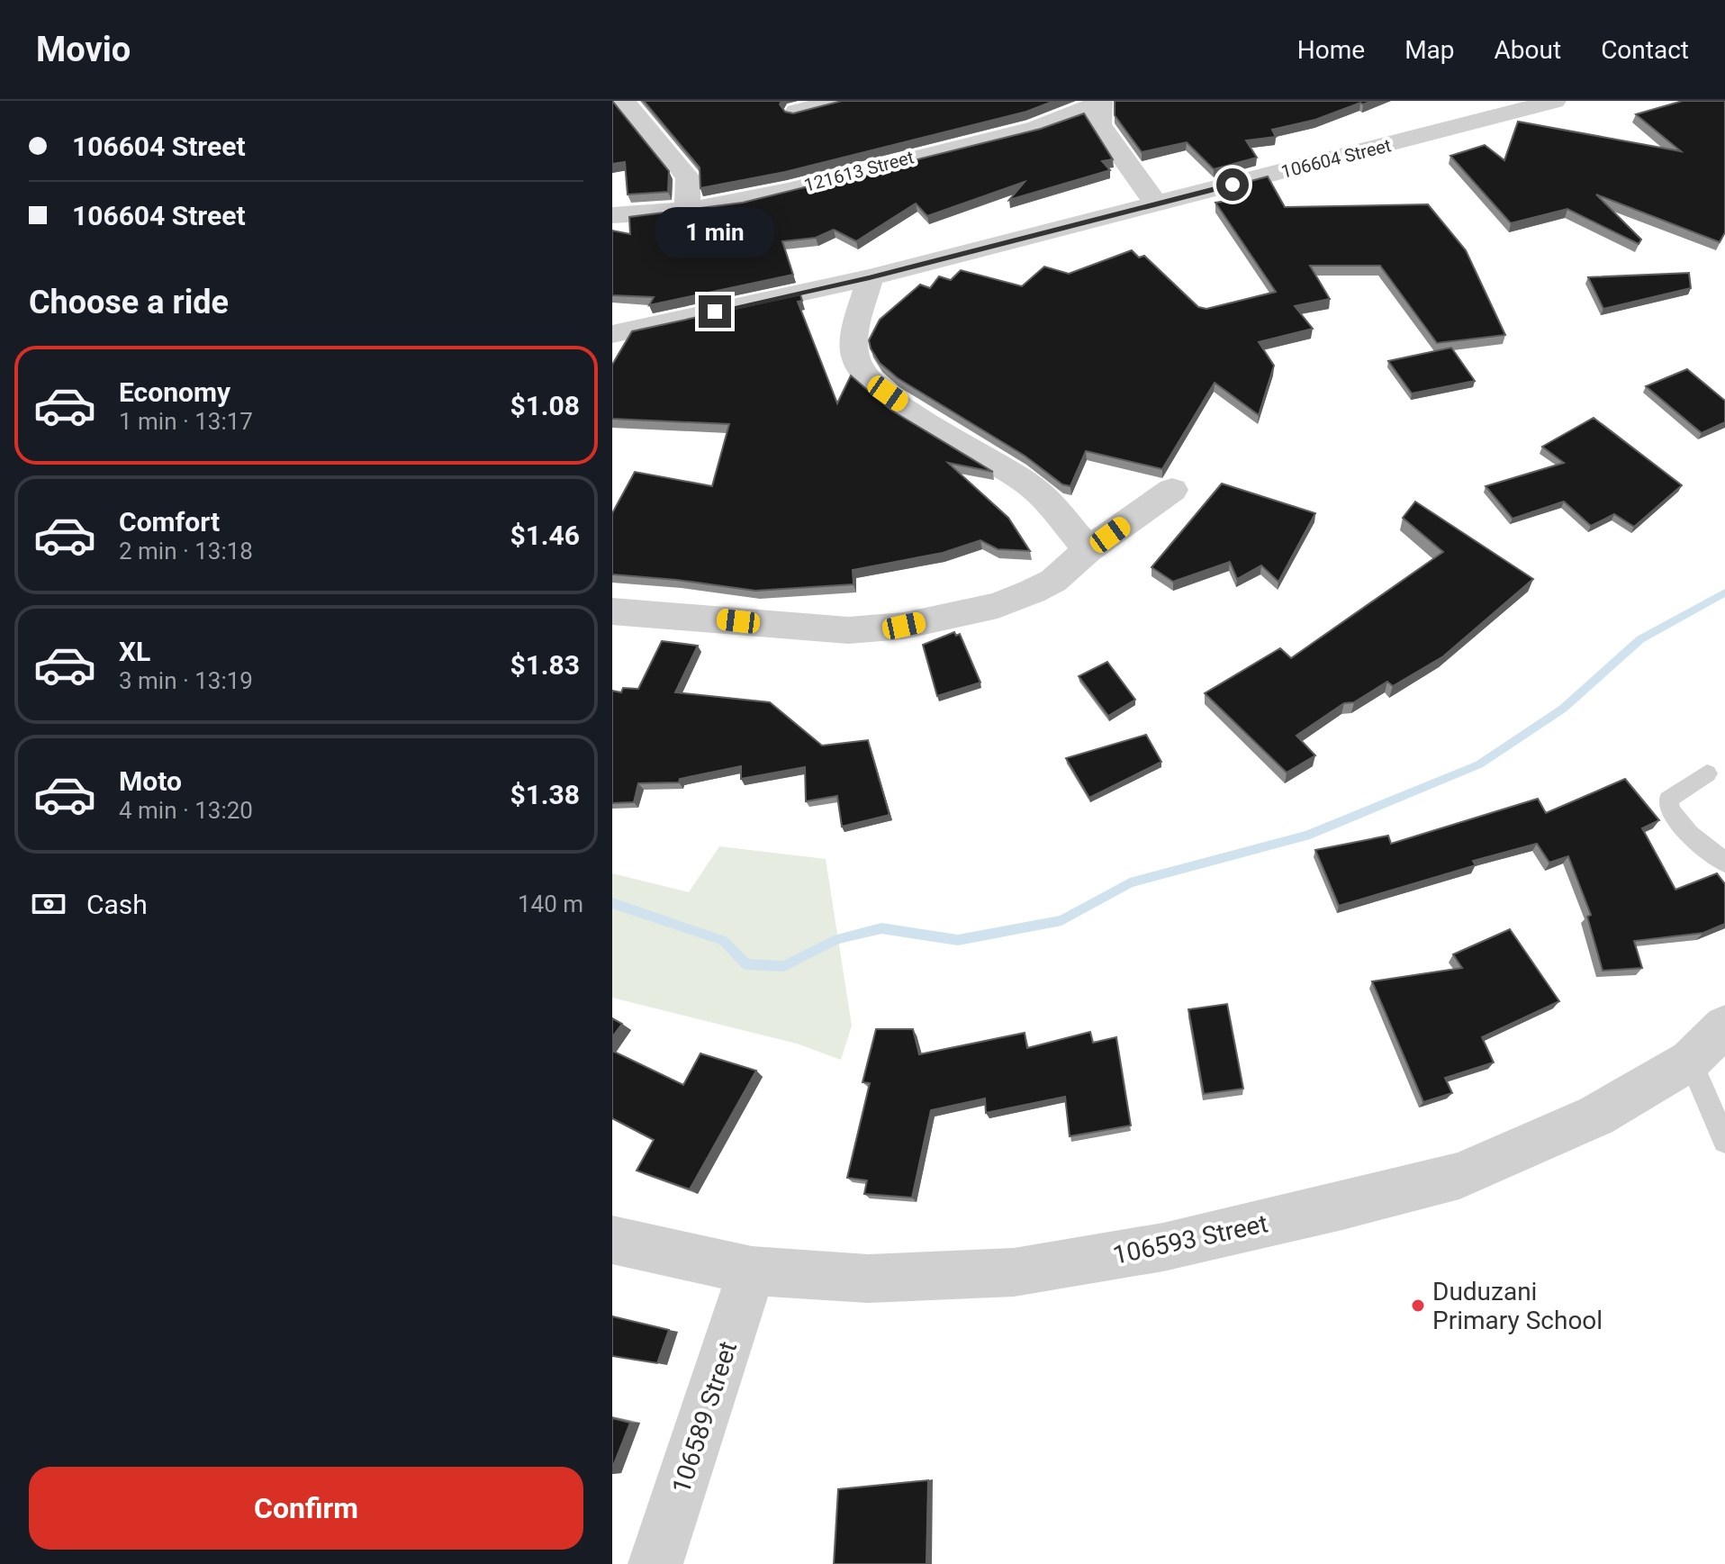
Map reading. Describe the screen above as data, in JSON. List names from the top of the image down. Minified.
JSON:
{"streets":{"street":["106604 Street","121613 Street","106593 Street","106589 Street"]},"crossings":[["106593 Street","106589 Street"]],"places":["Duduzani Primary School"],"page":{"header":"Movio","nav":["Home","Map","About","Contact"],"banner":["106604 Street","106604 Street"],"bubble":"1 min","heading":"Choose a ride","list":[{"name":"Economy","note":"1 min · 13:17","value":"$1.08"},{"name":"Comfort","note":"2 min · 13:18","value":"$1.46"},{"name":"XL","note":"3 min · 13:19","value":"$1.83"},{"name":"Moto","note":"4 min · 13:20","value":"$1.38"}],"pay":["Cash","140 m"],"buttons":"Confirm"}}
